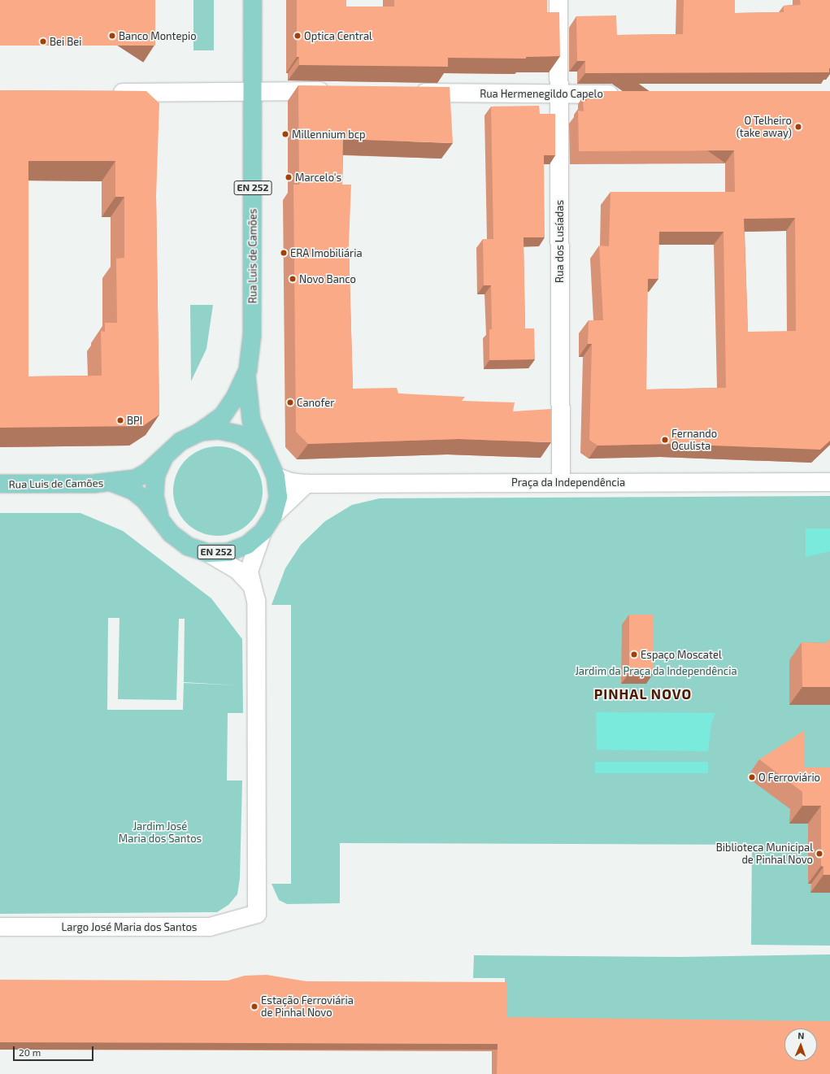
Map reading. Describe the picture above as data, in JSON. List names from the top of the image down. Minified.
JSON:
{"streets":{"main road":["EN 252","Rua Luis de Camões"],"street":["Rua Hermenegildo Capelo","Rua dos Lusíadas","Praça da Independência","Largo José Maria dos Santos"]},"crossings":[["Rua Hermenegildo Capelo","Rua dos Lusíadas"],["Rua dos Lusíadas","Praça da Independência"],["Rua Luis de Camões","Praça da Independência"]],"districts":["PINHAL NOVO"],"parks":["Jardim da Praça da Independência","Jardim José Maria dos Santos"],"places":["Banco Montepio","Optica Central","Bei Bei","O Telheiro (take away)","Millennium bcp","Marcelo's","ERA Imobiliária","Novo Banco","Canofer","BPI","Fernando Oculista","Espaço Moscatel","O Ferroviário","Biblioteca Municipal de Pinhal Novo","Estação Ferroviária de Pinhal Novo"],"scale_bar":"20 m","north":"top"}
